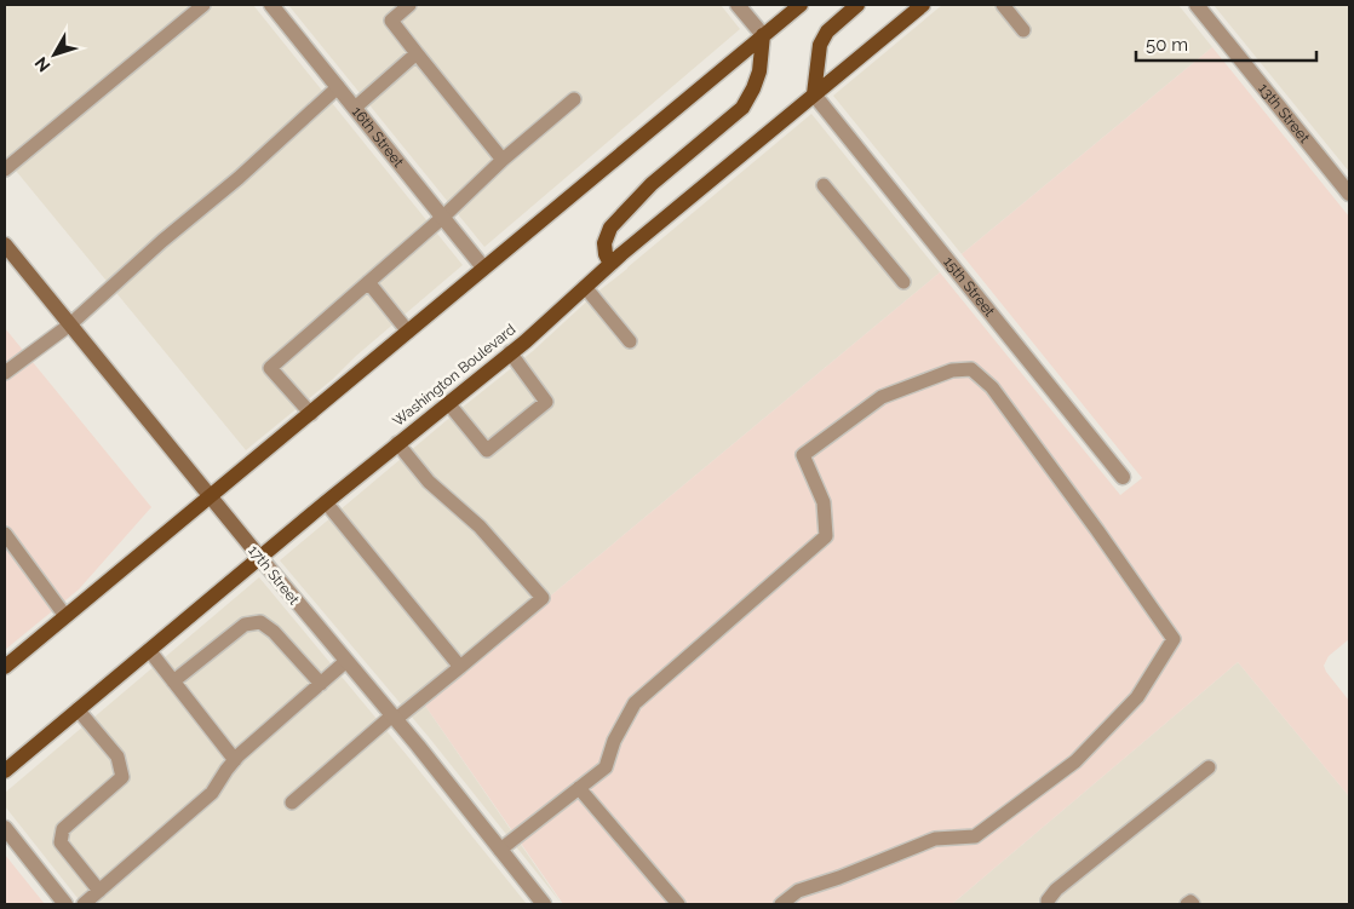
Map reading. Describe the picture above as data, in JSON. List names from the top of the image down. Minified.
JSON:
{"streets":{"main road":["Washington Boulevard","17th Street"],"street":["13th Street","16th Street","15th Street"]},"crossings":[["15th Street","Washington Boulevard"],["Washington Boulevard","17th Street"]],"scale_bar":"50 m","north":"bottom left"}
